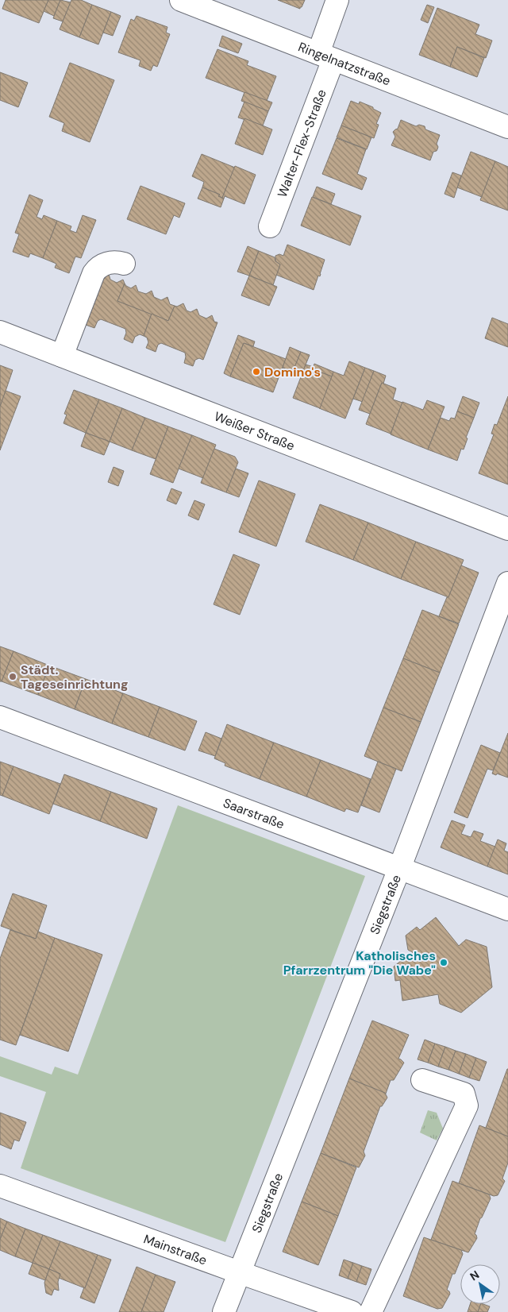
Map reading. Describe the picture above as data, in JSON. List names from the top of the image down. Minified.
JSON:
{"streets":{"street":["Ringelnatzstraße","Walter-Flex-Straße","Weißer Straße","Saarstraße","Siegstraße","Mainstraße"]},"crossings":[["Ringelnatzstraße","Walter-Flex-Straße"],["Saarstraße","Siegstraße"],["Siegstraße","Mainstraße"]],"places":["Domino's","Städt. Tageseinrichtung","Katholisches Pfarrzentrum \"Die Wabe\""],"north":"top left"}
